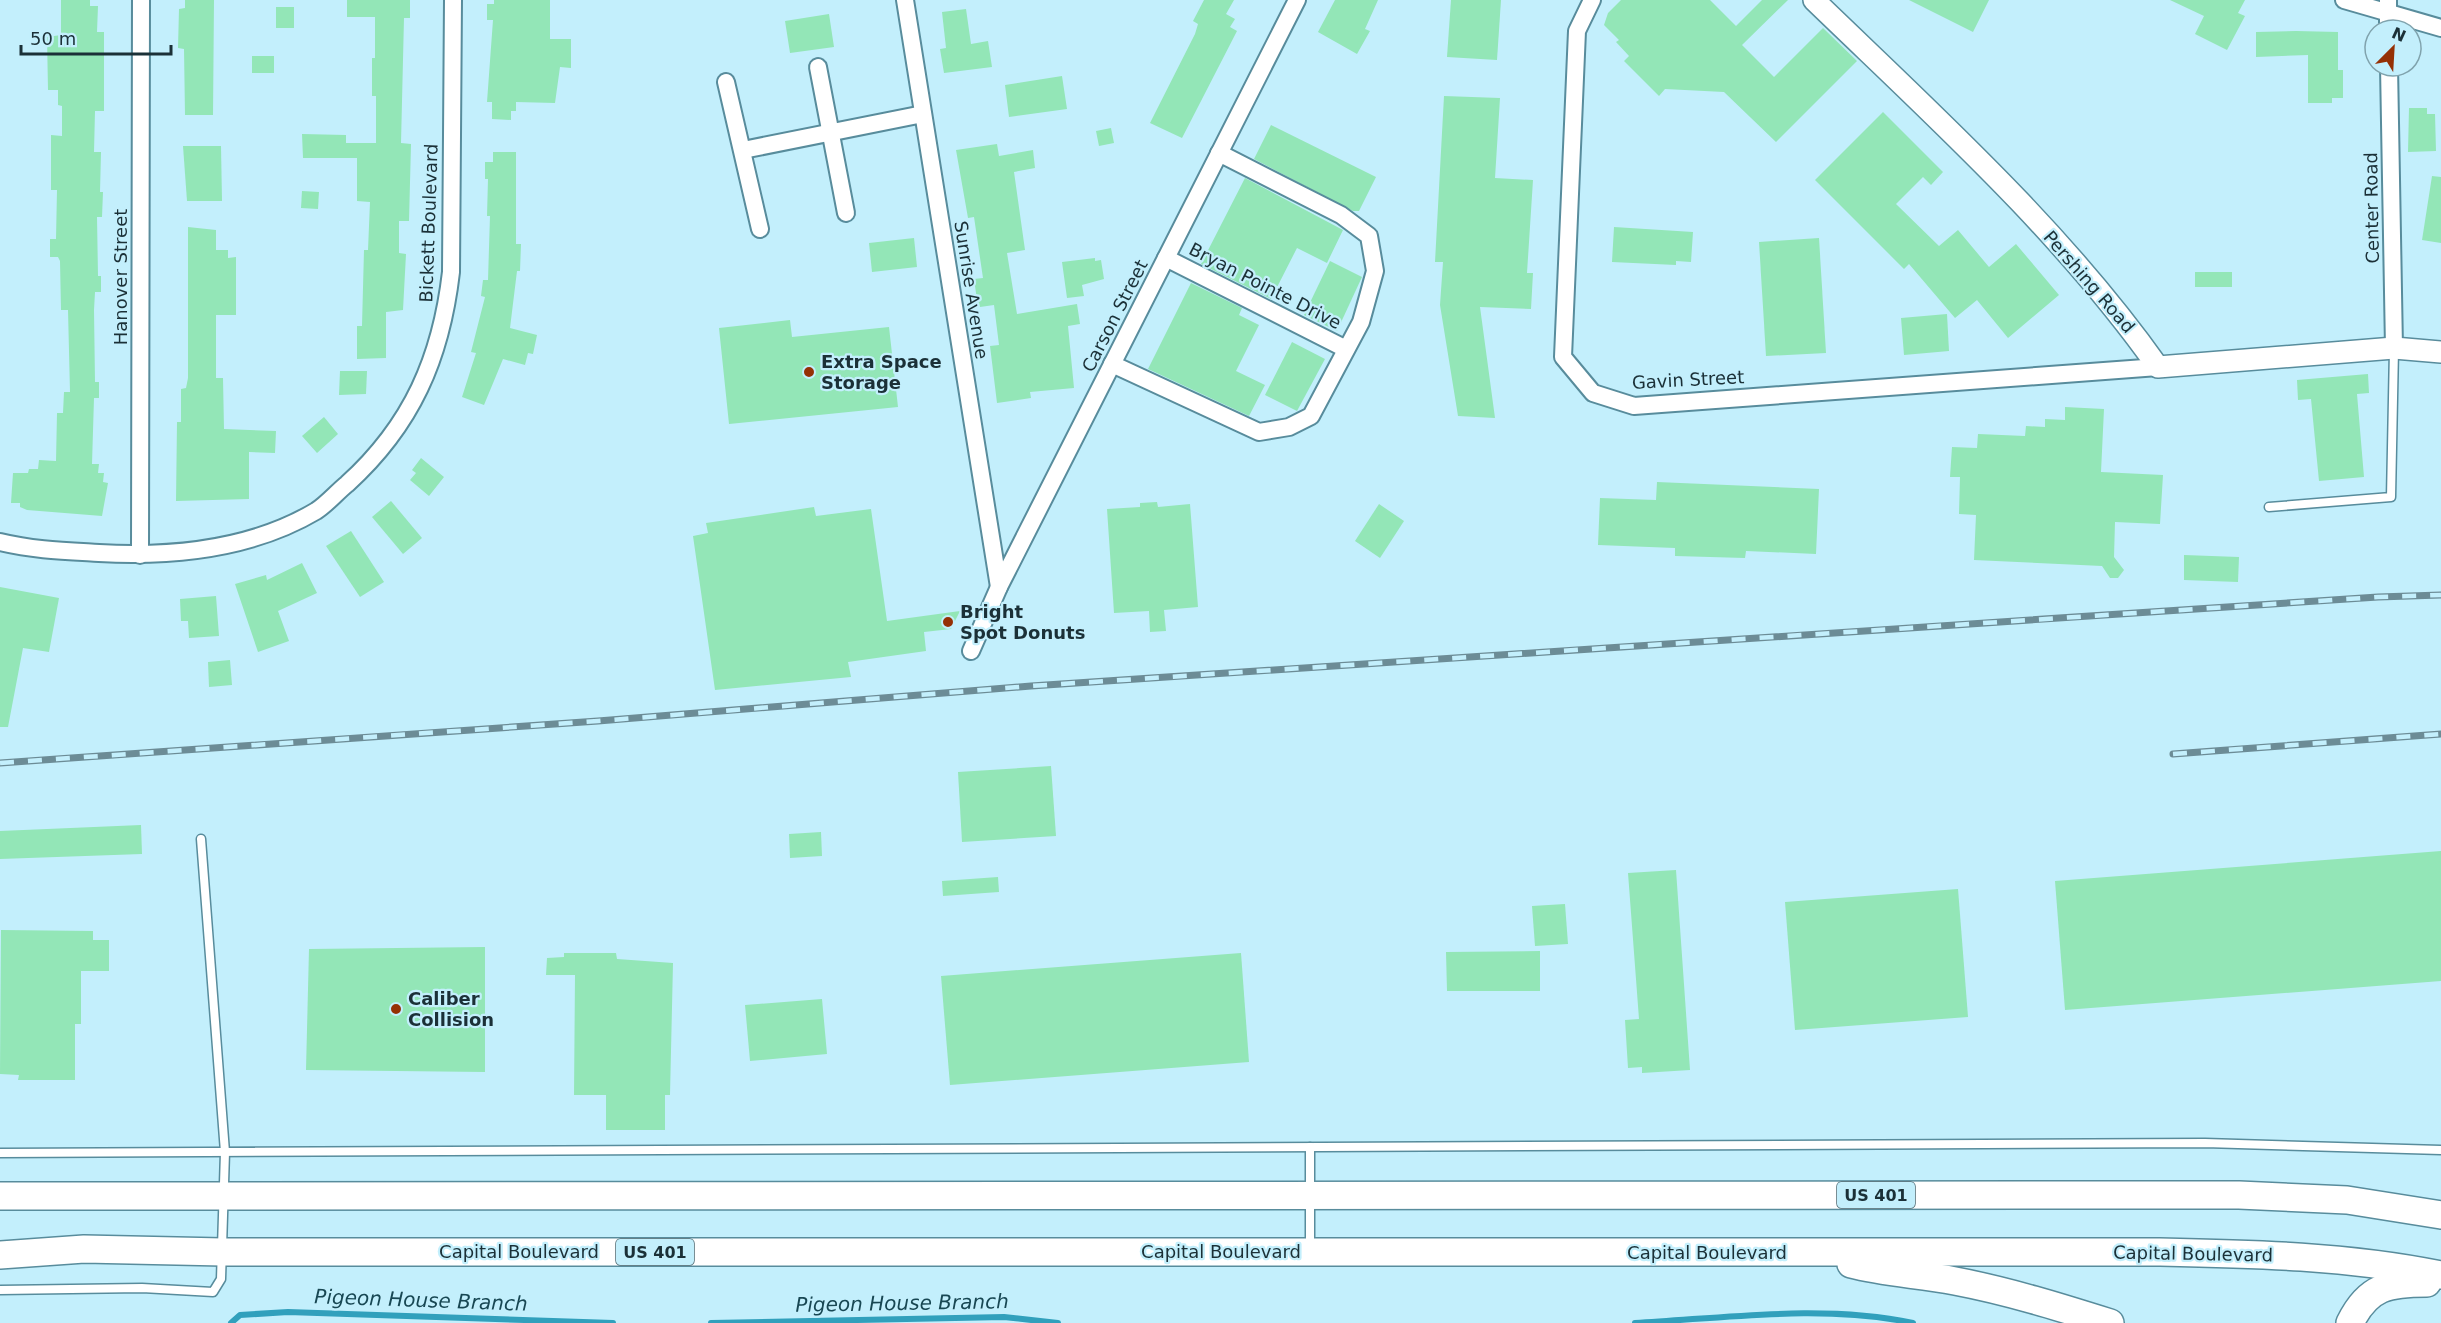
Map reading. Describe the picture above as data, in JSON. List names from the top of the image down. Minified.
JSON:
{"streets":{"main road":["US 401","Capital Boulevard"],"street":["Center Road","Bickett Boulevard","Hanover Street","Pershing Road","Bryan Pointe Drive","Sunrise Avenue","Carson Street","Gavin Street"]},"crossings":[["Bickett Boulevard","Hanover Street"],["Pershing Road","Gavin Street"],["Bryan Pointe Drive","Carson Street"],["Sunrise Avenue","Carson Street"]],"water":["Pigeon House Branch"],"places":["Extra Space Storage","Bright Spot Donuts","Caliber Collision"],"scale_bar":"50 m","north":"top right"}
